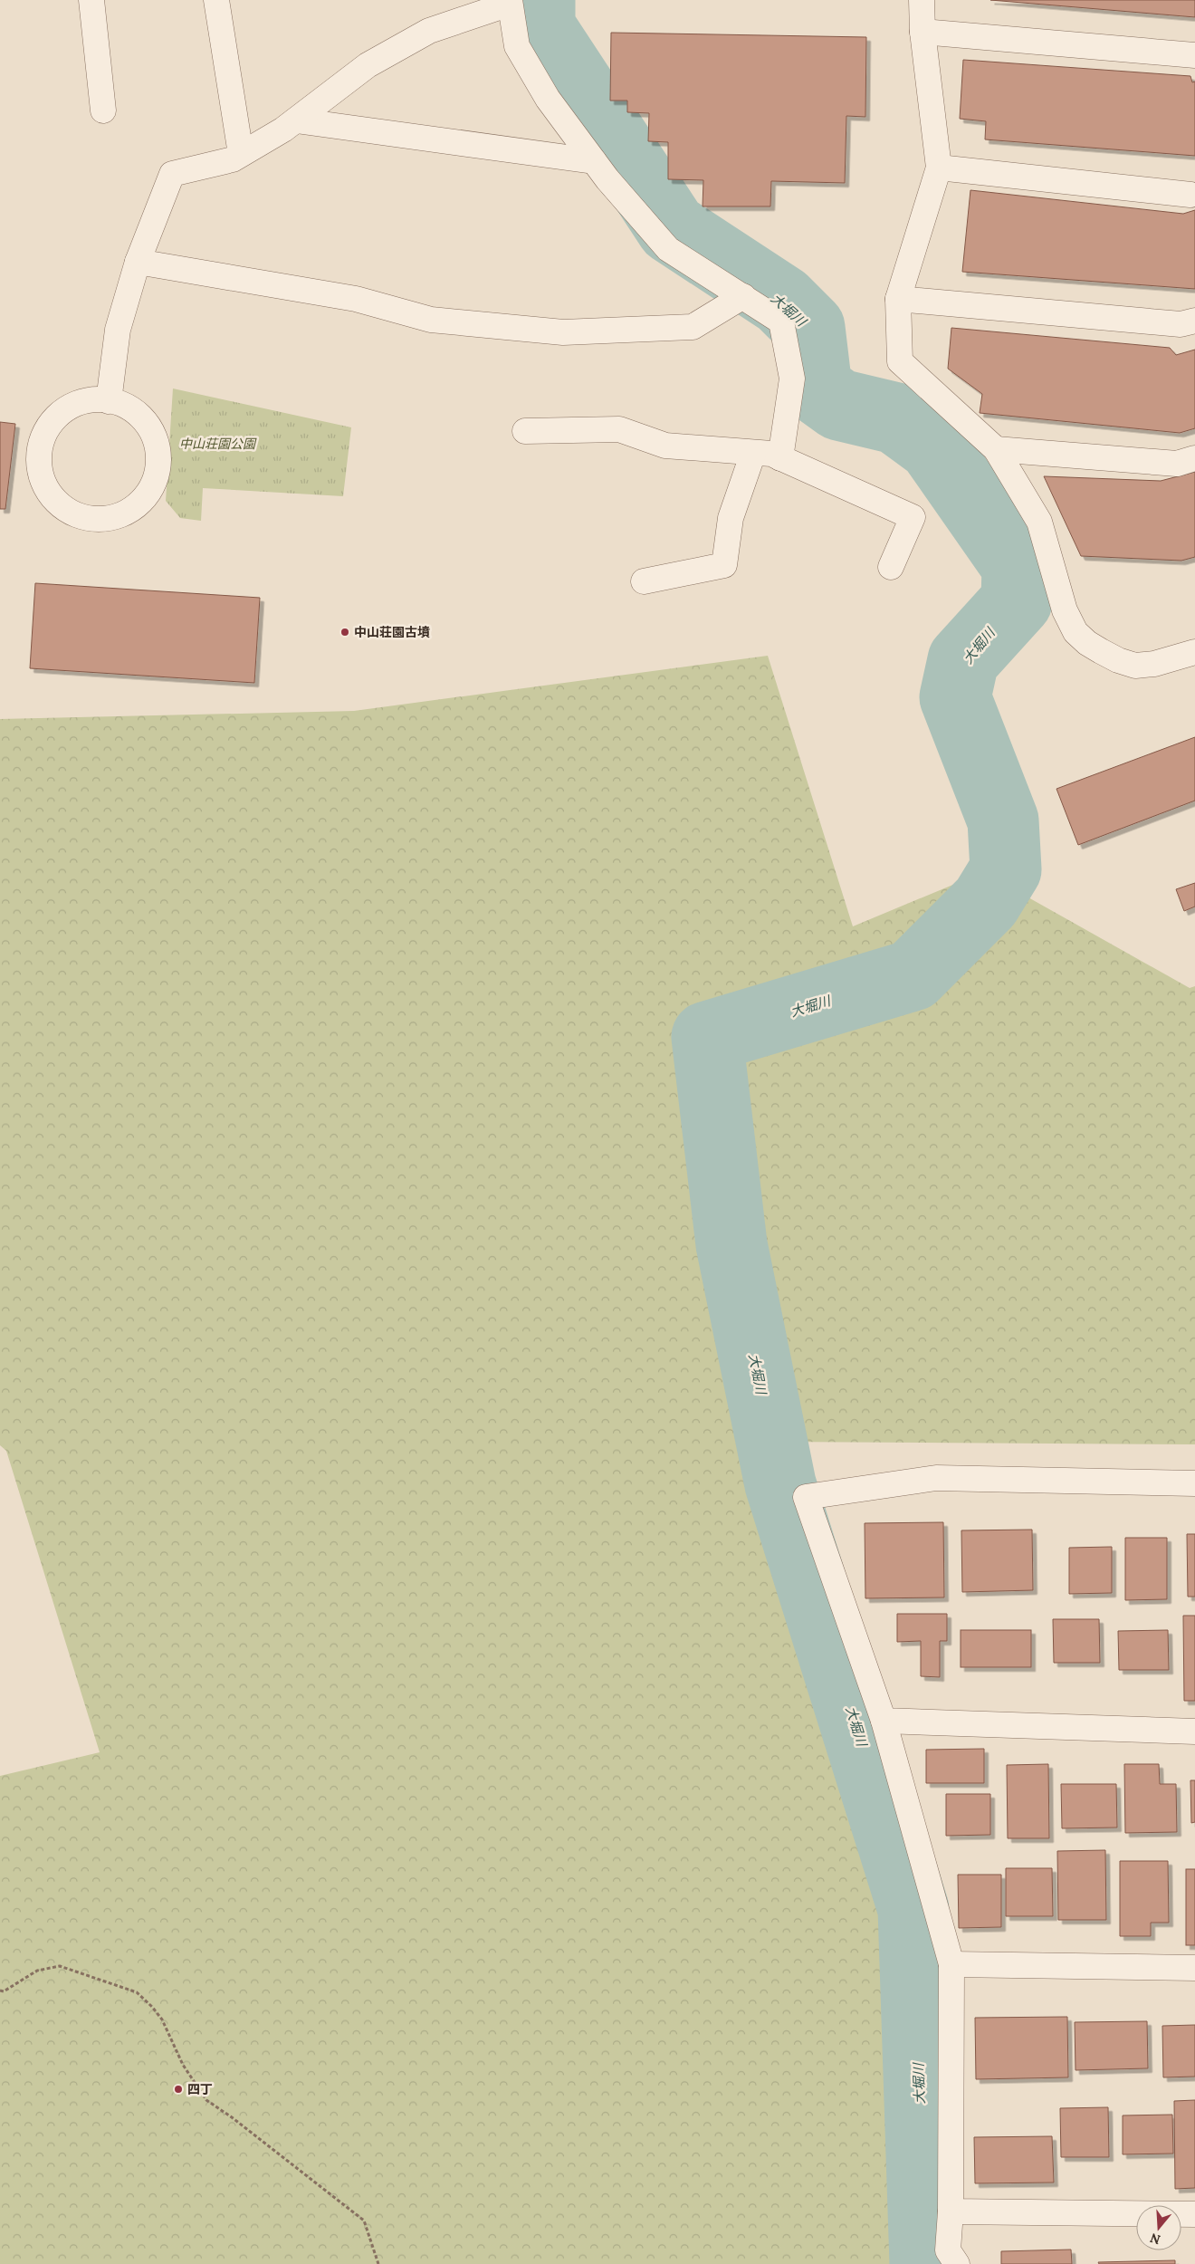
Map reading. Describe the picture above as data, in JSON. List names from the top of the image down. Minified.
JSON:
{"water":["大堀川"],"parks":["中山荘園公園"],"places":["中山荘園古墳","四丁"],"north":"bottom"}
